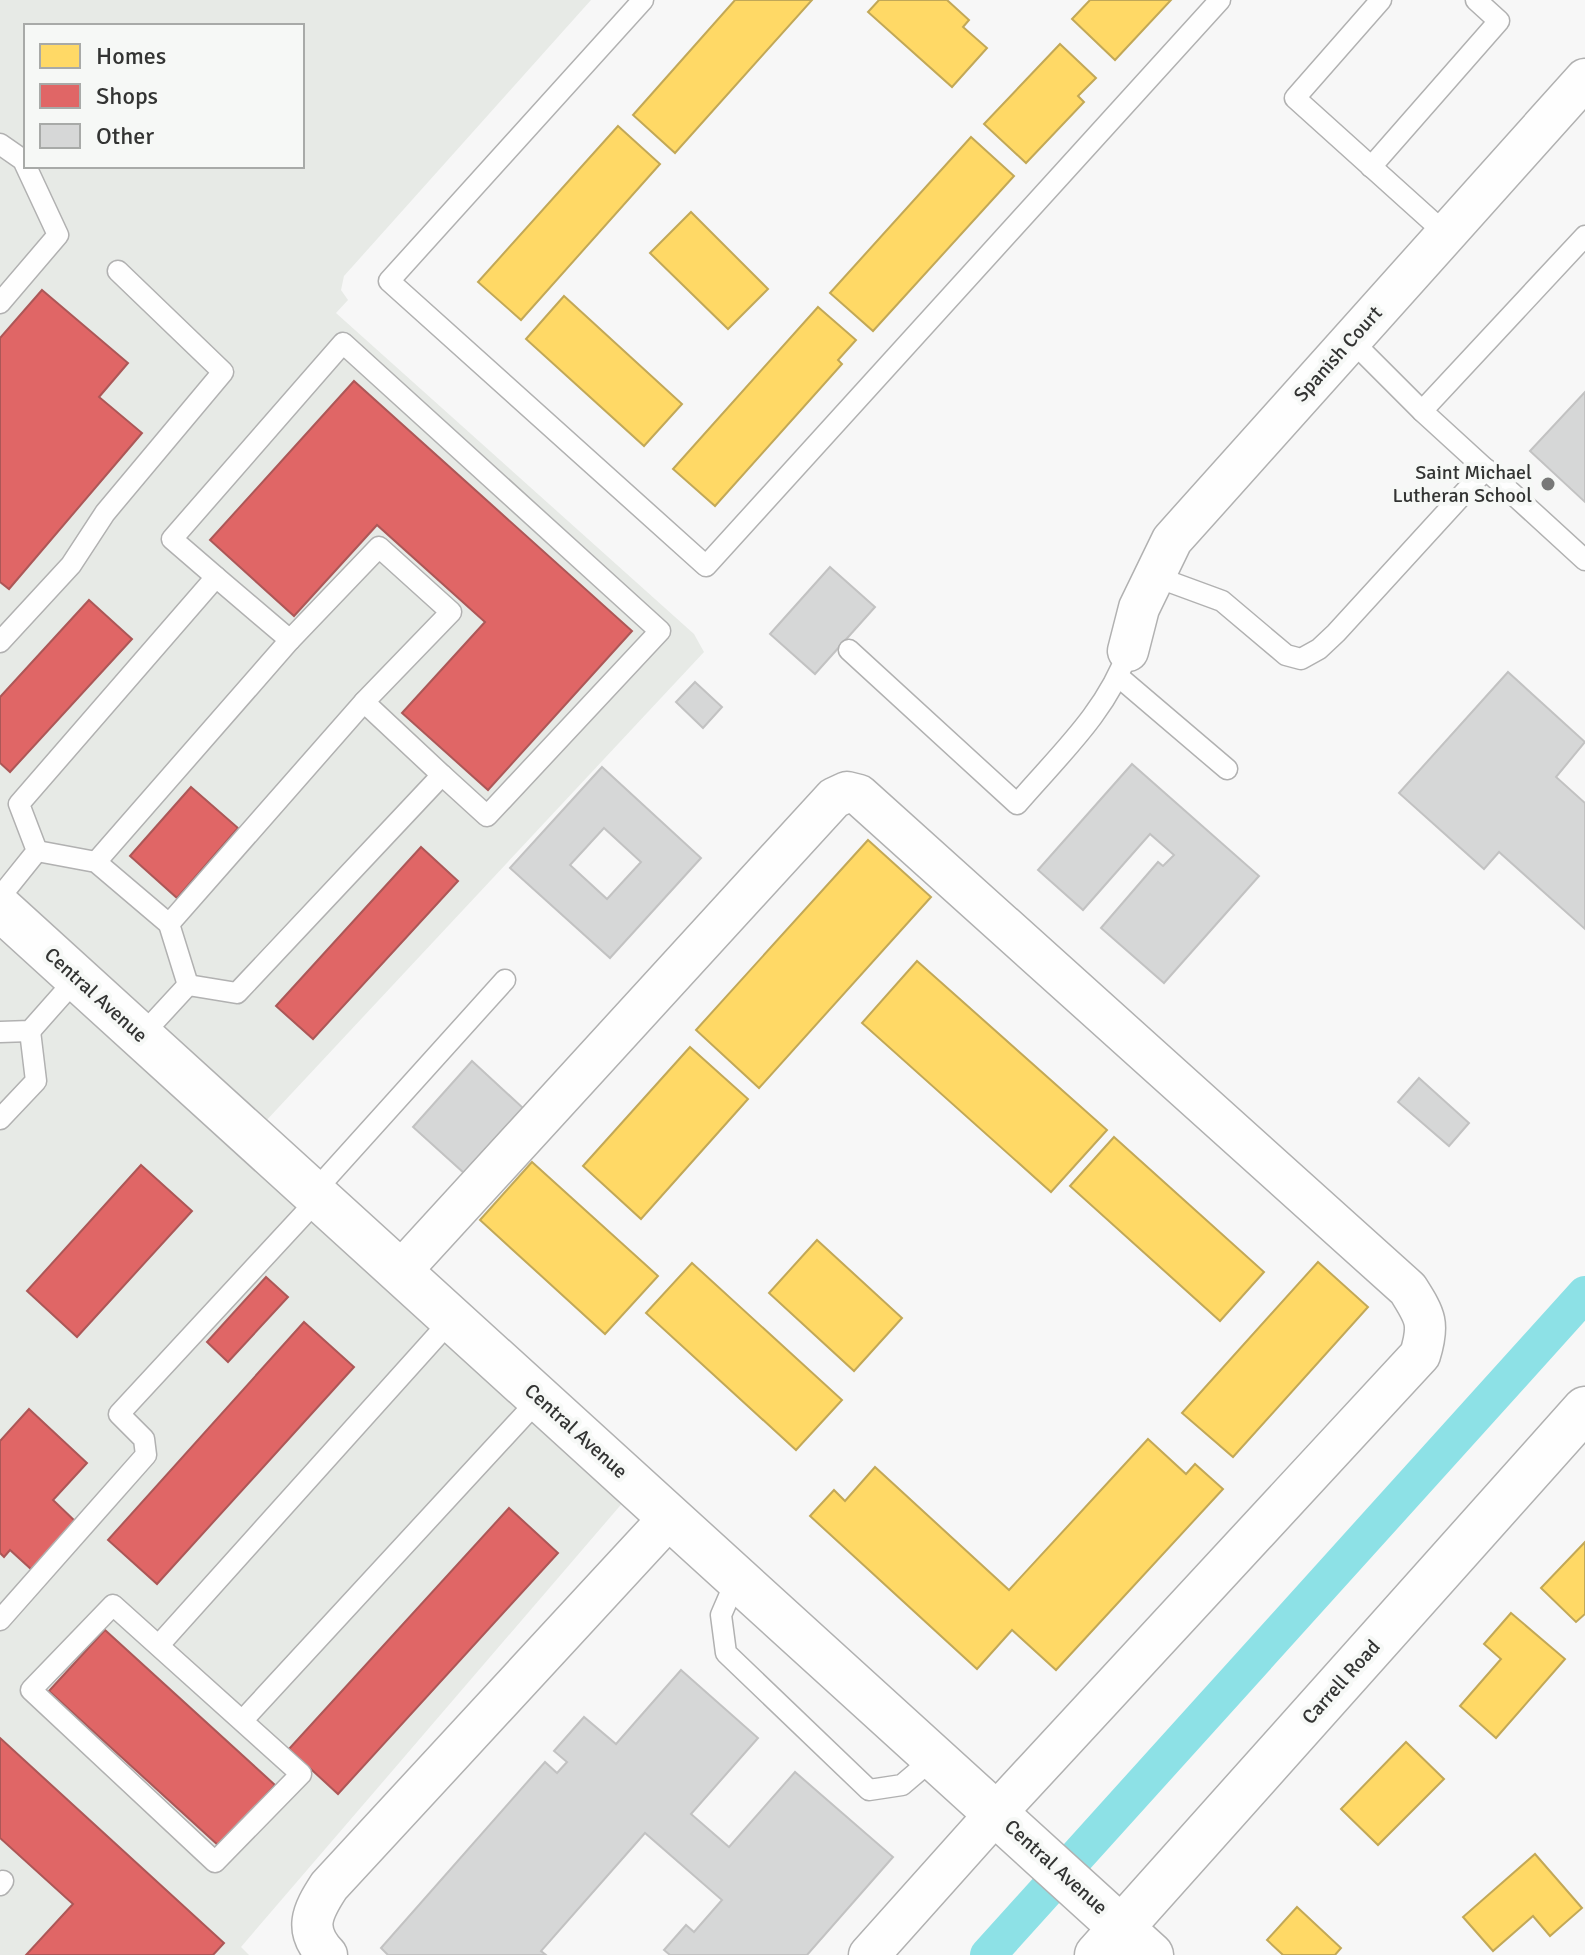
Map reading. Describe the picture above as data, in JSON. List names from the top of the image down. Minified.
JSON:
{"streets":{"street":["Spanish Court","Central Avenue","Carrell Road"]},"crossings":[["Central Avenue","Carrell Road"]],"places":["Saint Michael Lutheran School"],"legend":["Homes","Shops","Other"]}
